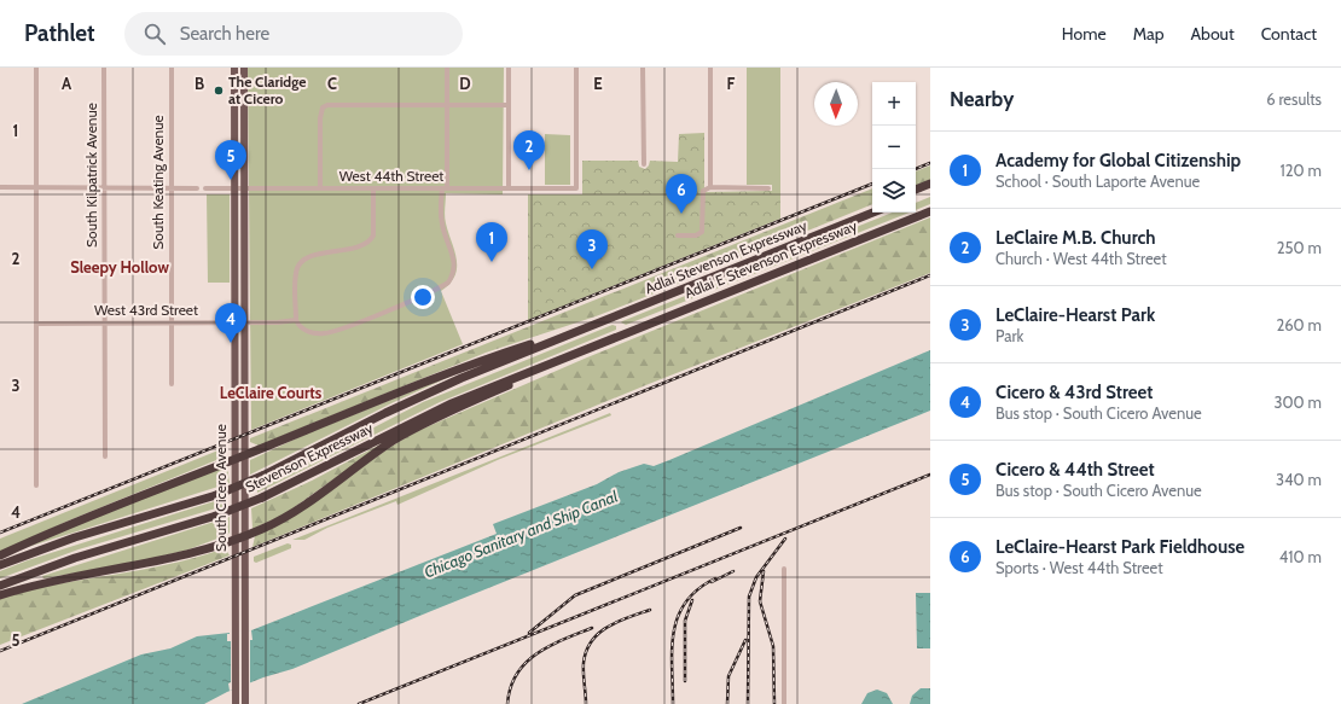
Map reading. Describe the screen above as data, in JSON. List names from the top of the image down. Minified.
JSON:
{"streets":{"highway":["Adlai Stevenson Expressway","Adlai E Stevenson Expressway","Stevenson Expressway"],"main road":["South Cicero Avenue"],"street":["South Kilpatrick Avenue","West 44th Street","South Keating Avenue","West 43rd Street"]},"crossings":[["South Kilpatrick Avenue","West 43rd Street"],["West 44th Street","South Cicero Avenue"],["South Keating Avenue","West 43rd Street"],["Adlai Stevenson Expressway","Stevenson Expressway"],["Adlai E Stevenson Expressway","Stevenson Expressway"],["West 43rd Street","South Cicero Avenue"]],"districts":["Sleepy Hollow","LeClaire Courts"],"water":["Chicago Sanitary and Ship Canal"],"places":["The Claridge at Cicero"],"north":"bottom","page":{"header":"Pathlet","search":"Search here","nav":["Home","Map","About","Contact"],"heading":["Nearby","6 results"],"map_buttons":["+","−"],"pins":["2","5","6","1","3","4"],"list":[{"mark":"1","name":"Academy for Global Citizenship","note":"School · South Laporte Avenue","value":"120 m"},{"mark":"2","name":"LeClaire M.B. Church","note":"Church · West 44th Street","value":"250 m"},{"mark":"3","name":"LeClaire-Hearst Park","note":"Park","value":"260 m"},{"mark":"4","name":"Cicero & 43rd Street","note":"Bus stop · South Cicero Avenue","value":"300 m"},{"mark":"5","name":"Cicero & 44th Street","note":"Bus stop · South Cicero Avenue","value":"340 m"},{"mark":"6","name":"LeClaire-Hearst Park Fieldhouse","note":"Sports · West 44th Street","value":"410 m"}]},"grid":{"columns":["A","B","C","D","E","F"],"rows":["1","2","3","4","5"]}}
